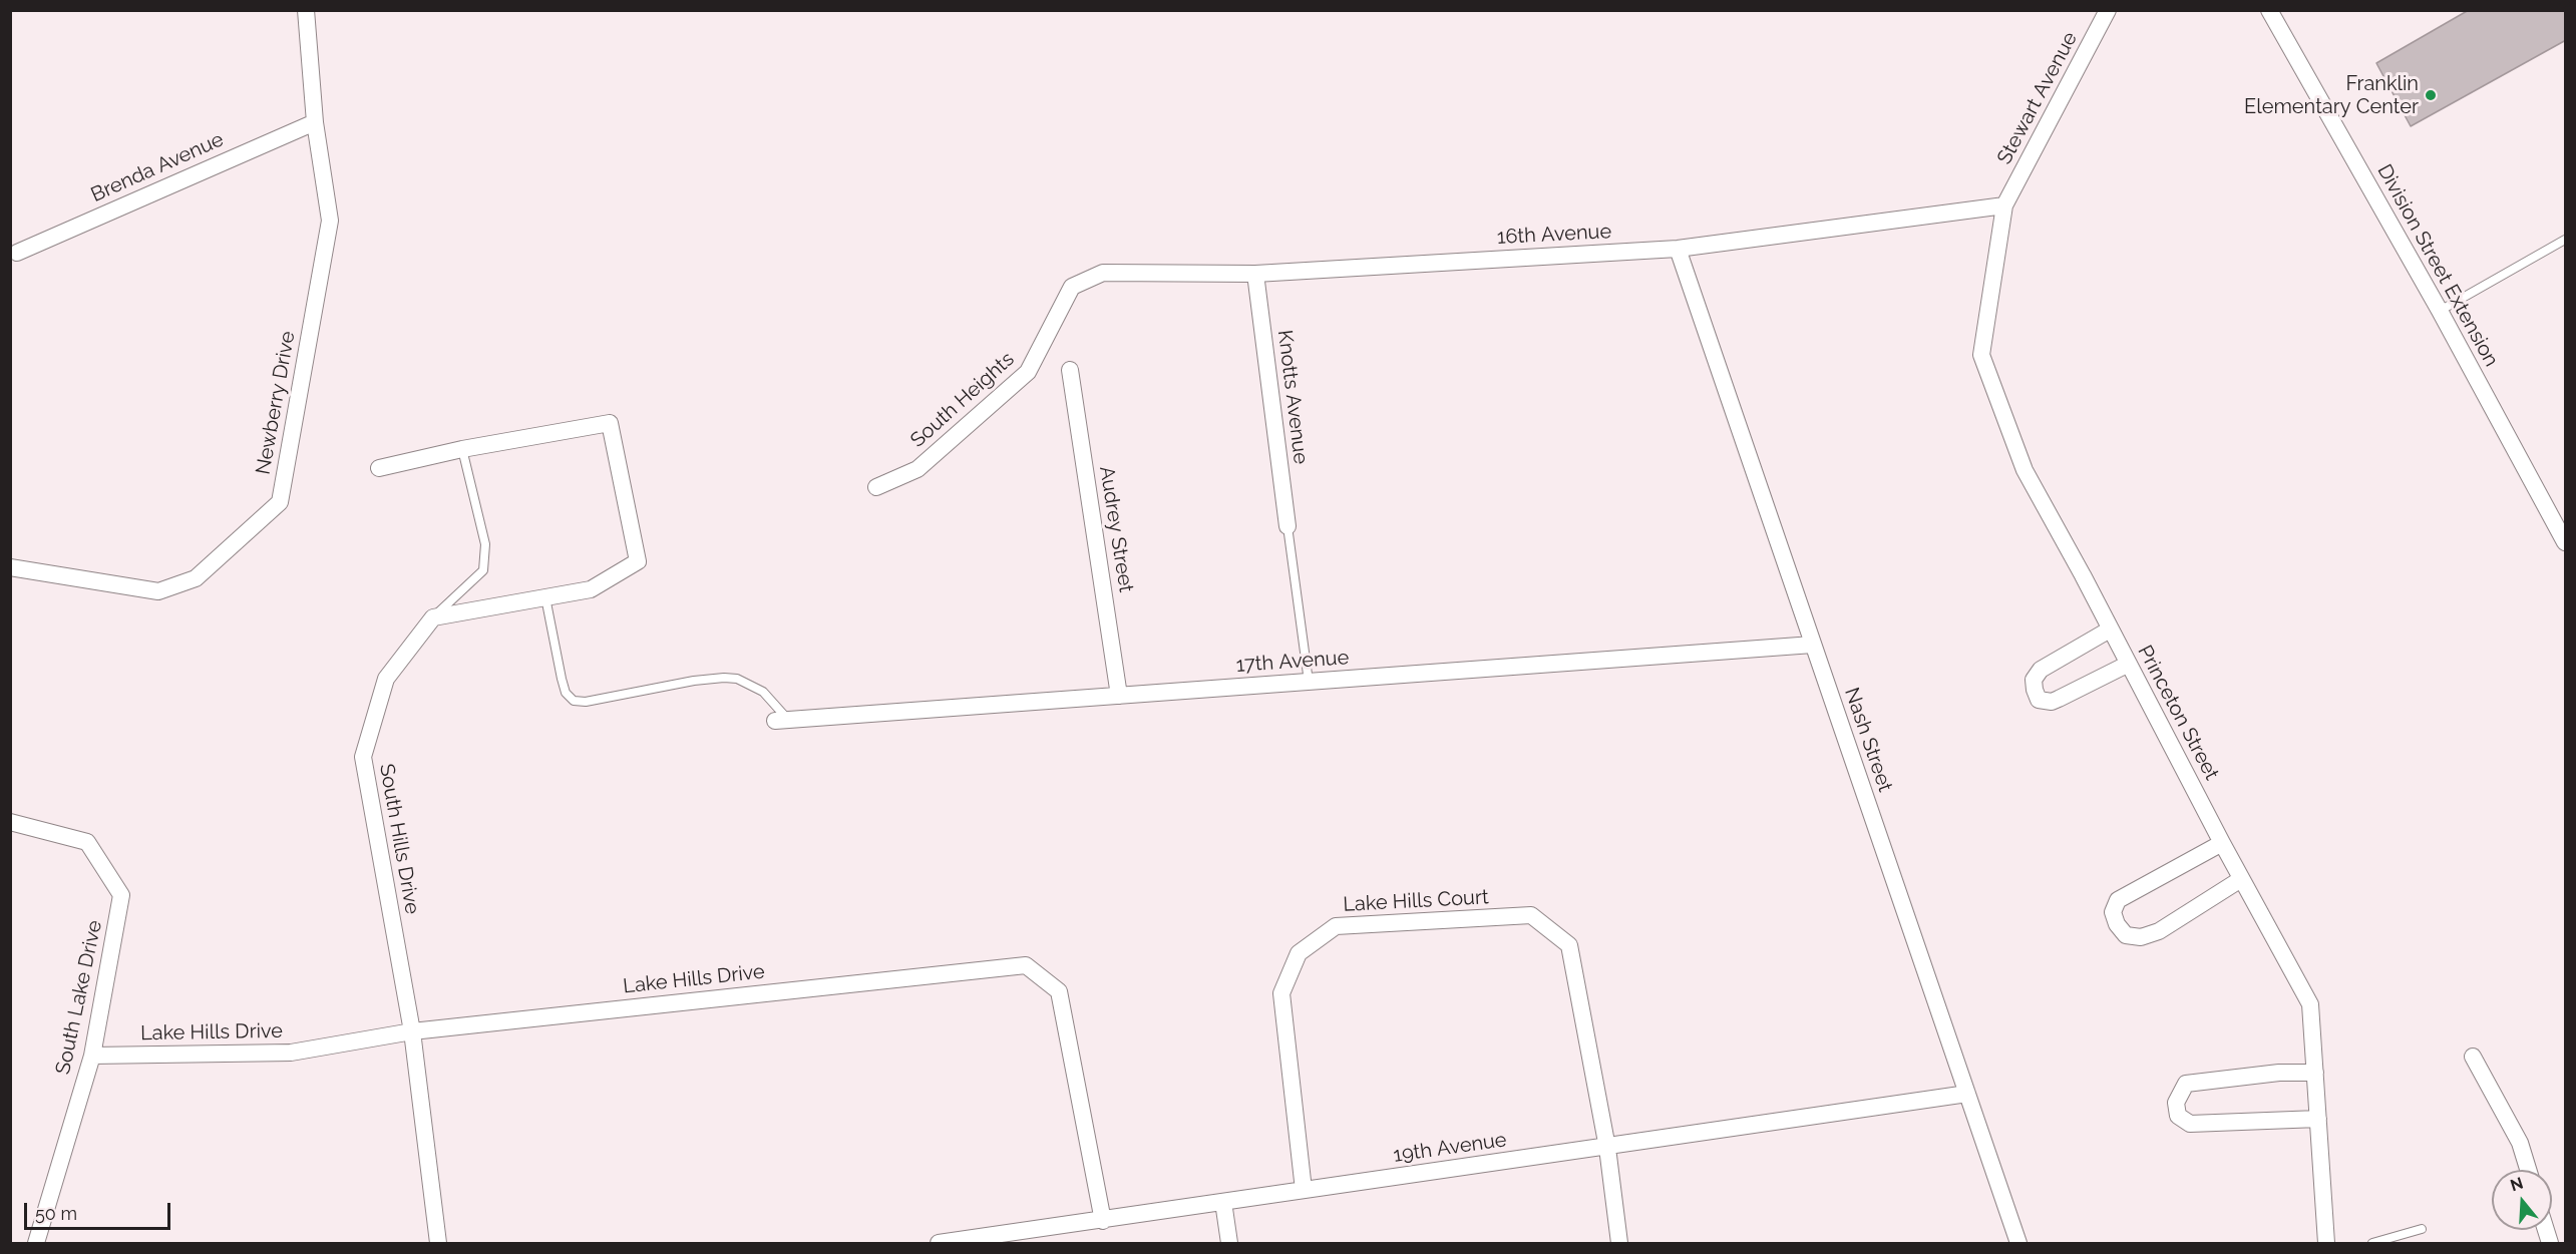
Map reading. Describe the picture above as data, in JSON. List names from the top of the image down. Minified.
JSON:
{"streets":{"street":["Stewart Avenue","Brenda Avenue","16th Avenue","Division Street Extension","Knotts Avenue","South Heights","Newberry Drive","Audrey Street","17th Avenue","Princeton Street","Nash Street","South Hills Drive","Lake Hills Court","Lake Hills Drive","South Lake Drive","19th Avenue"]},"crossings":[["Stewart Avenue","16th Avenue"],["Stewart Avenue","Princeton Street"],["Brenda Avenue","Newberry Drive"],["16th Avenue","Knotts Avenue"],["16th Avenue","South Heights"],["16th Avenue","Princeton Street"],["16th Avenue","Nash Street"],["Audrey Street","17th Avenue"],["17th Avenue","Nash Street"],["Nash Street","19th Avenue"],["South Hills Drive","Lake Hills Drive"],["Lake Hills Court","19th Avenue"],["Lake Hills Drive","South Lake Drive"],["Lake Hills Drive","19th Avenue"]],"places":["Franklin Elementary Center"],"scale_bar":"50 m","north":"top"}
